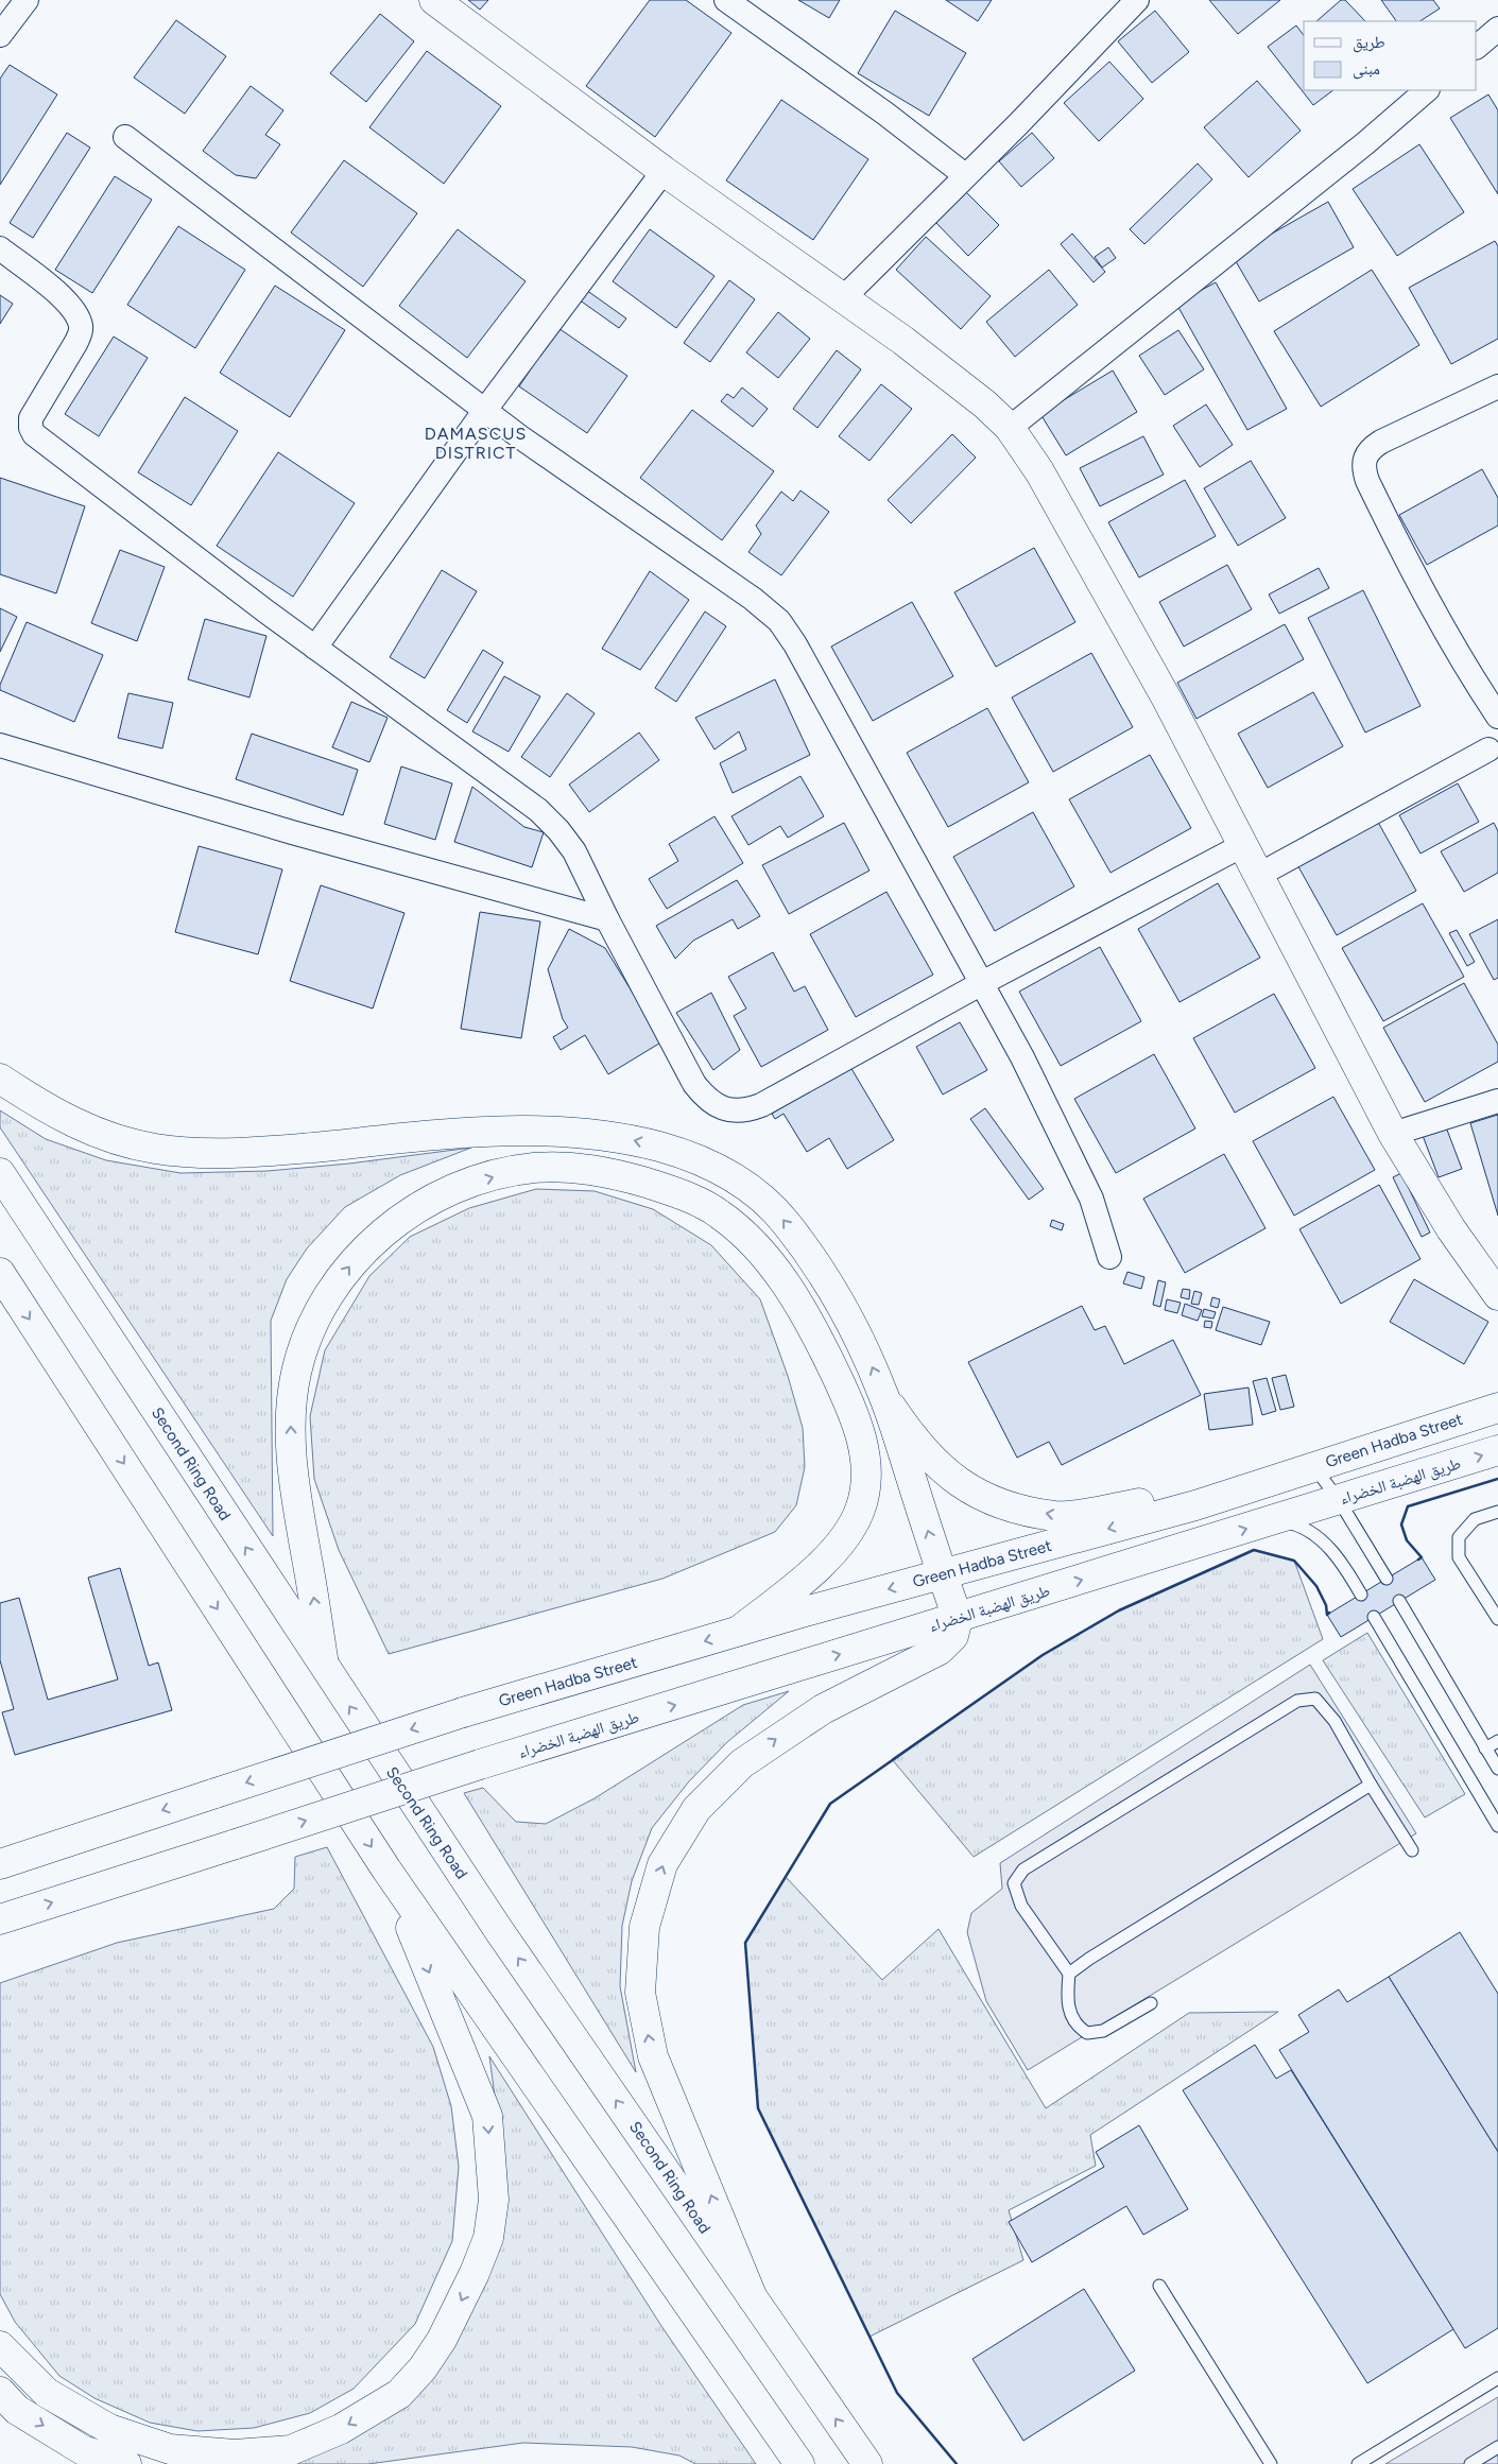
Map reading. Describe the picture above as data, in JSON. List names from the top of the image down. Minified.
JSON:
{"streets":{"main road":["Green Hadba Street","Second Ring Road","طريق الهضبة الخضراء"]},"one_way":["Green Hadba Street","طريق الهضبة الخضراء"],"districts":["DAMASCUS DISTRICT"],"legend":["طريق","مبنى"]}
